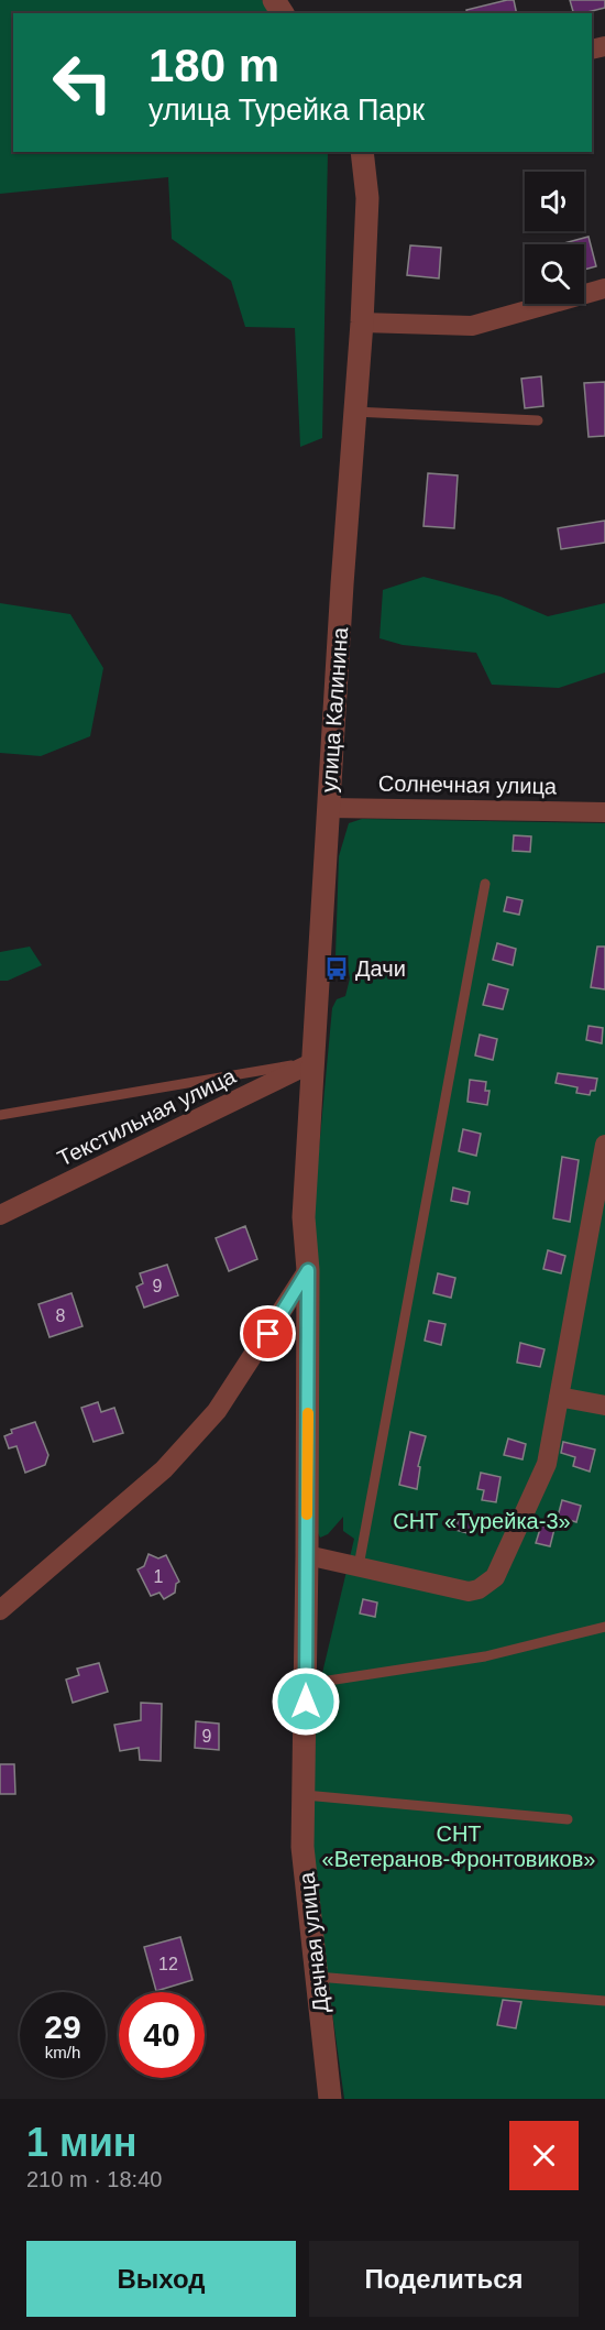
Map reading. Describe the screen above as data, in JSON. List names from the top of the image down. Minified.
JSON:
{"streets":{"street":["улица Калинина","Солнечная улица","Текстильная улица","Дачная улица"]},"crossings":[["улица Калинина","Солнечная улица"],["улица Калинина","Текстильная улица"],["улица Калинина","Дачная улица"]],"parks":["СНТ «Турейка-3»","СНТ «Ветеранов-Фронтовиков»"],"places":{"bus stop":["Дачи"]},"house_numbers":["9","8","1","9","12"],"page":{"turn":["180 m","улица Турейка Парк"],"speed":"29 km/h","limit":"40","heading":["1 мин","210 m · 18:40"],"buttons":["Выход","Поделиться"]}}
